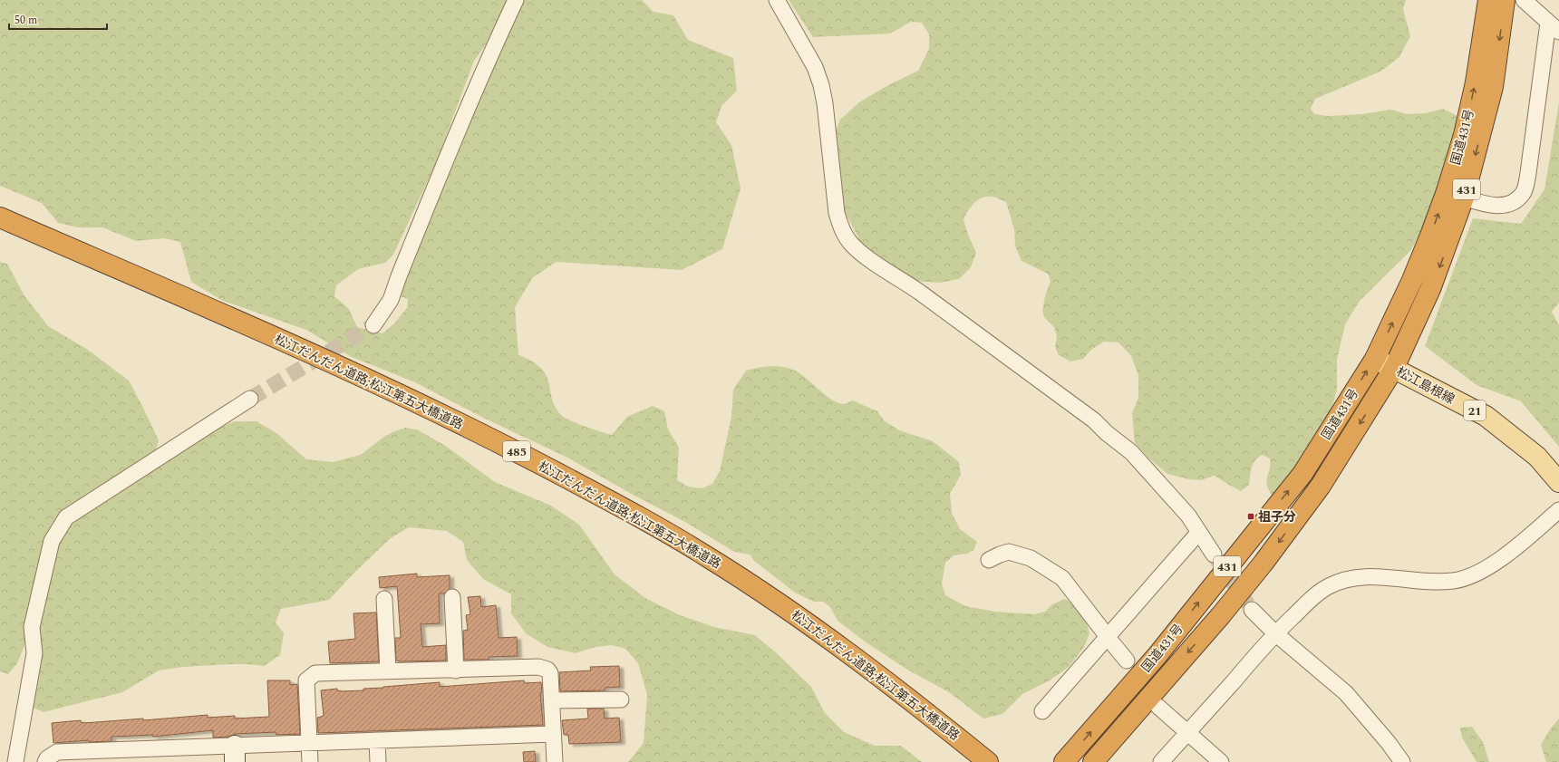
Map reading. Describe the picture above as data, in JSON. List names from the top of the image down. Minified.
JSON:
{"streets":{"highway":["国道431号","431","松江だんだん道路;松江第五大橋道路","485"],"main road":["松江島根線","21"]},"crossings":[["国道431号","松江島根線"]],"places":{"transit":["祖子分"]},"scale_bar":"50 m"}
